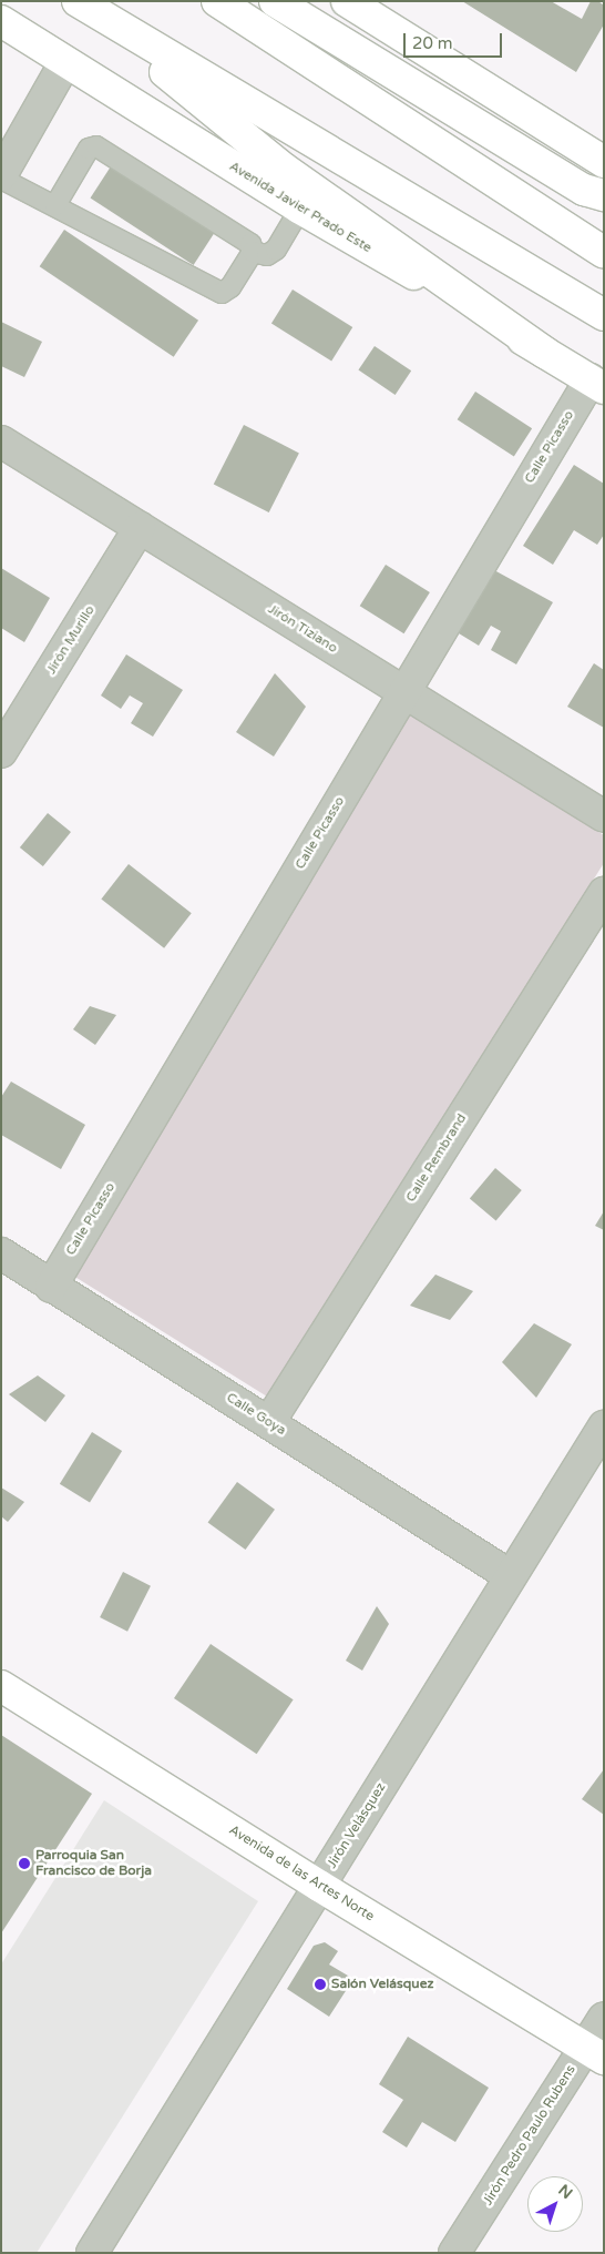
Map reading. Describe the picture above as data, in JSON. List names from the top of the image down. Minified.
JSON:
{"streets":{"main road":["Avenida Javier Prado Este","Avenida de las Artes Norte"],"street":["Calle Picasso","Jirón Tiziano","Jirón Murillo","Calle Rembrand","Calle Goya","Jirón Velásquez","Jirón Pedro Paulo Rubens"]},"crossings":[["Avenida Javier Prado Este","Calle Picasso"],["Calle Picasso","Jirón Tiziano"],["Calle Picasso","Calle Goya"],["Jirón Tiziano","Jirón Murillo"],["Calle Rembrand","Calle Goya"],["Calle Goya","Jirón Velásquez"],["Jirón Velásquez","Avenida de las Artes Norte"],["Avenida de las Artes Norte","Jirón Pedro Paulo Rubens"]],"places":["Parroquia San Francisco de Borja","Salón Velásquez"],"scale_bar":"20 m","north":"top right"}
